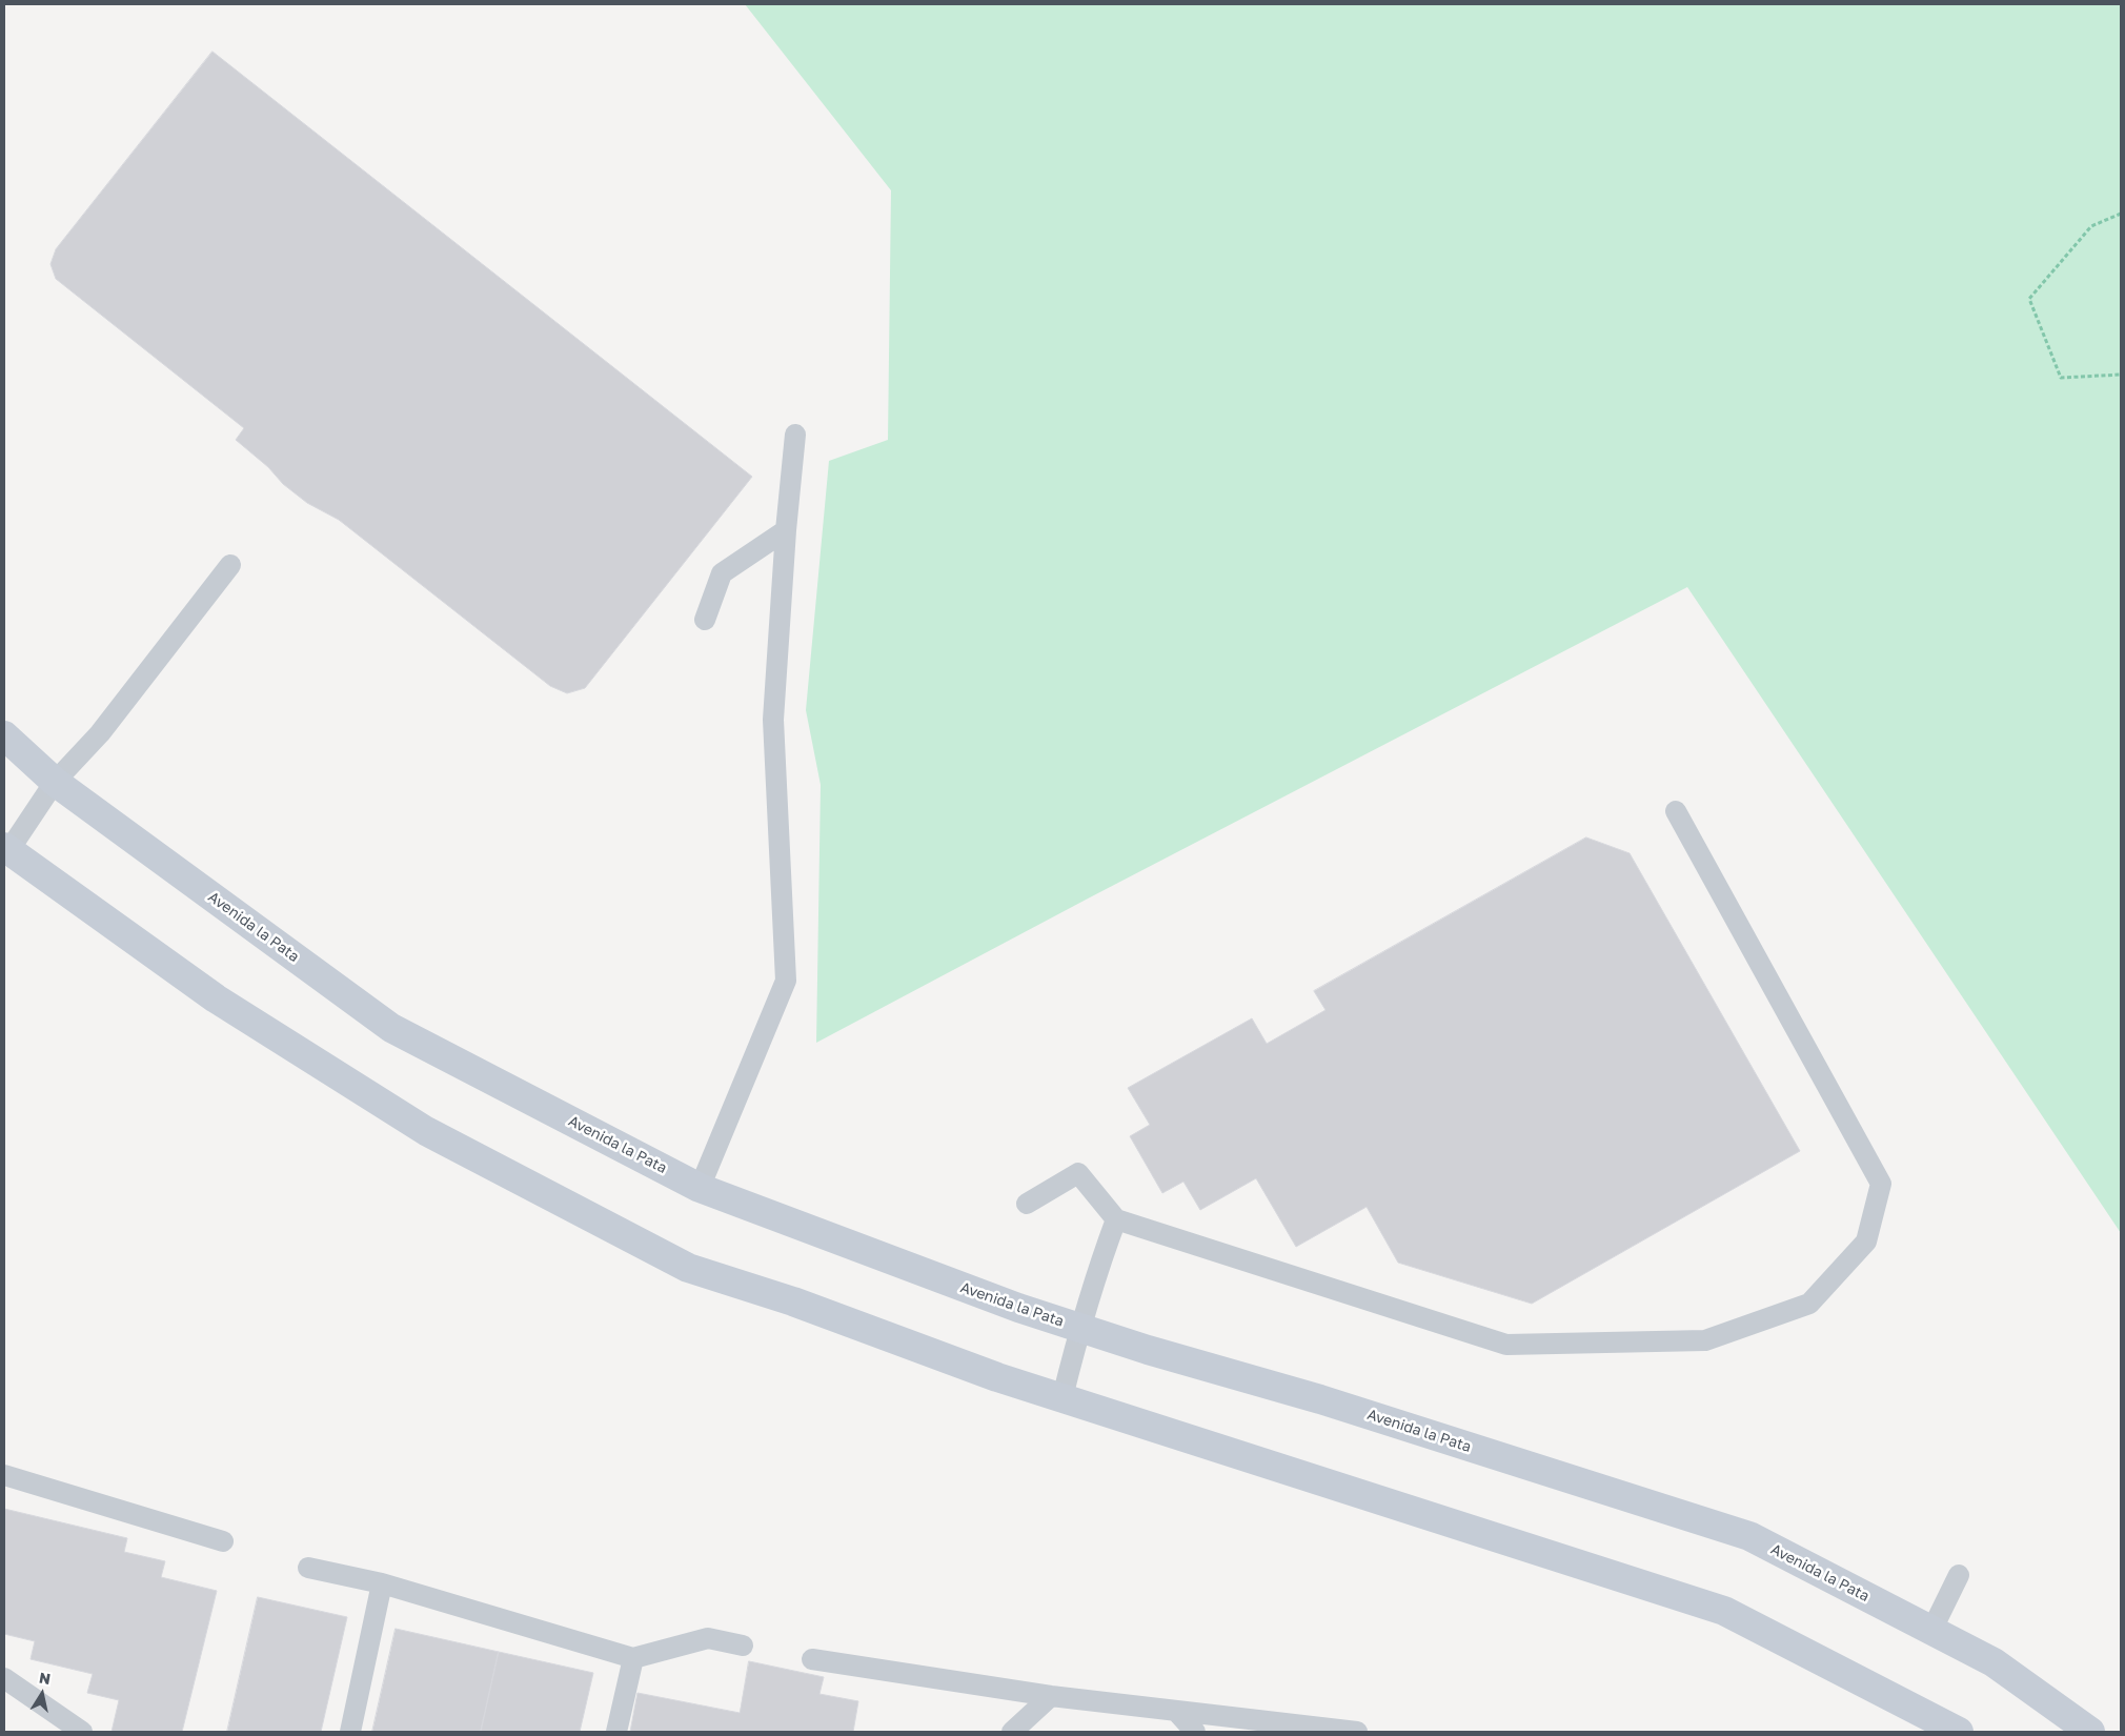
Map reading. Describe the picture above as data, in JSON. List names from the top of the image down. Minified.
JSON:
{"streets":{"main road":["Avenida la Pata"]},"north":"top"}
